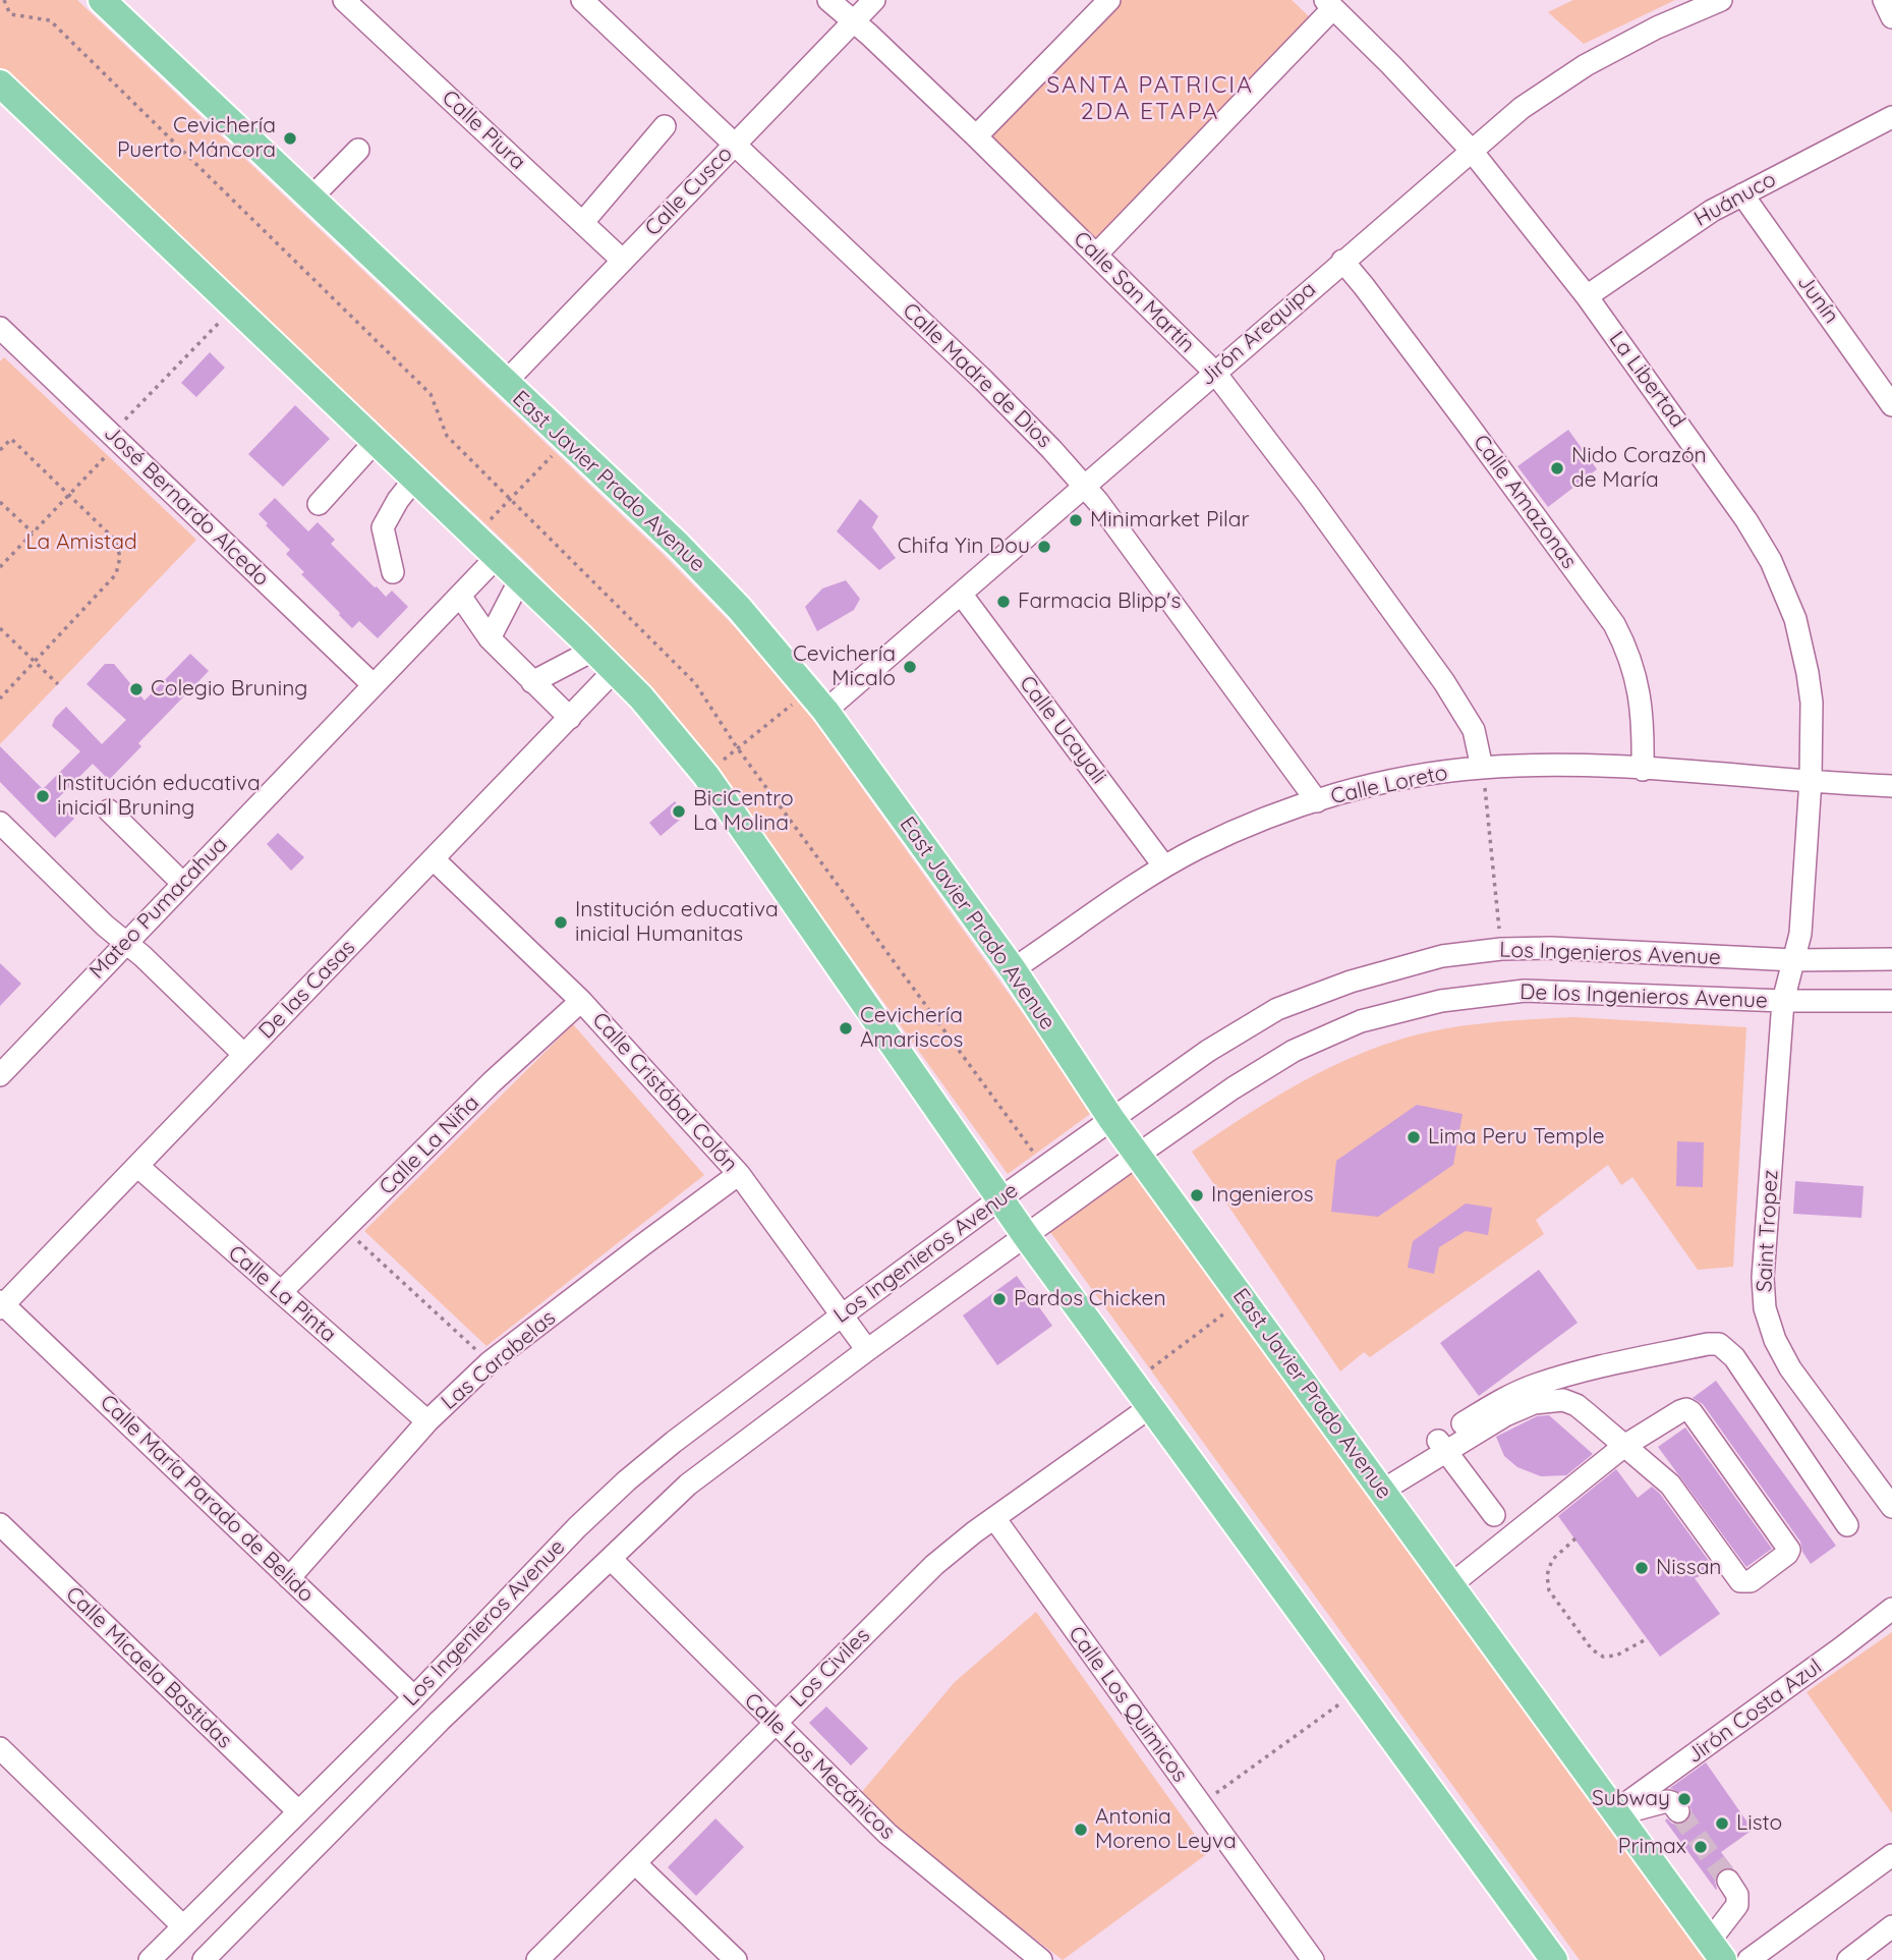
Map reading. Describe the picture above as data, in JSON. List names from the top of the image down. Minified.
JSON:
{"streets":{"main road":["East Javier Prado Avenue"],"street":["Calle Piura","Calle Cusco","Huánuco","Calle San Martín","Junín","Jirón Arequipa","Calle Madre de Dios","La Libertad","Calle Amazonas","José Bernardo Alcedo","Calle Ucayali","Calle Loreto","Mateo Pumacahua","Los Ingenieros Avenue","De las Casas","De los Ingenieros Avenue","Calle Cristóbal Colón","Calle La Niña","Saint Tropez","Calle La Pinta","Las Carabelas","Calle María Parado de Belido","Calle Micaela Bastidas","Los Civiles","Calle Los Quimicos","Jirón Costa Azul","Calle Los Mecánicos"]},"crossings":[["Calle Piura","Calle Cusco"],["Calle Cusco","Calle San Martín"],["Calle Cusco","Calle Madre de Dios"],["Calle Cusco","East Javier Prado Avenue"],["Huánuco","Junín"],["Huánuco","La Libertad"],["Calle San Martín","Jirón Arequipa"],["Calle San Martín","Calle Loreto"],["Jirón Arequipa","Calle Madre de Dios"],["Jirón Arequipa","La Libertad"],["Jirón Arequipa","East Javier Prado Avenue"],["Jirón Arequipa","Calle Amazonas"],["Jirón Arequipa","Calle Ucayali"],["Calle Madre de Dios","Calle Loreto"],["La Libertad","Calle Loreto"],["La Libertad","Los Ingenieros Avenue"],["La Libertad","Saint Tropez"],["East Javier Prado Avenue","Calle Loreto"],["East Javier Prado Avenue","Los Ingenieros Avenue"],["East Javier Prado Avenue","De los Ingenieros Avenue"],["East Javier Prado Avenue","Jirón Costa Azul"],["Calle Amazonas","Calle Loreto"],["José Bernardo Alcedo","Mateo Pumacahua"],["Calle Ucayali","Calle Loreto"],["Los Ingenieros Avenue","De los Ingenieros Avenue"],["Los Ingenieros Avenue","Calle Cristóbal Colón"],["Los Ingenieros Avenue","Saint Tropez"],["Los Ingenieros Avenue","Calle María Parado de Belido"],["Los Ingenieros Avenue","Calle Micaela Bastidas"],["Los Ingenieros Avenue","Calle Los Mecánicos"],["De las Casas","Calle Cristóbal Colón"],["De las Casas","Calle La Pinta"],["De las Casas","Calle María Parado de Belido"],["De los Ingenieros Avenue","Saint Tropez"],["Calle Cristóbal Colón","Calle La Niña"],["Calle Cristóbal Colón","Las Carabelas"],["Calle La Niña","Calle La Pinta"],["Calle La Pinta","Las Carabelas"],["Las Carabelas","Calle María Parado de Belido"],["Los Civiles","Calle Los Quimicos"],["Los Civiles","Calle Los Mecánicos"]],"districts":["SANTA PATRICIA 2DA ETAPA"],"parks":["La Amistad"],"places":["Cevichería Puerto Máncora","Nido Corazón de María","Minimarket Pilar","Chifa Yin Dou","Farmacia Blipp's","Cevichería Micalo","Colegio Bruning","Institución educativa inicial Bruning","BiciCentro La Molina","Institución educativa inicial Humanitas","Cevichería Amariscos","Lima Peru Temple","Ingenieros","Pardos Chicken","Nissan","Subway","Listo","Antonia Moreno Leyva","Primax"]}
